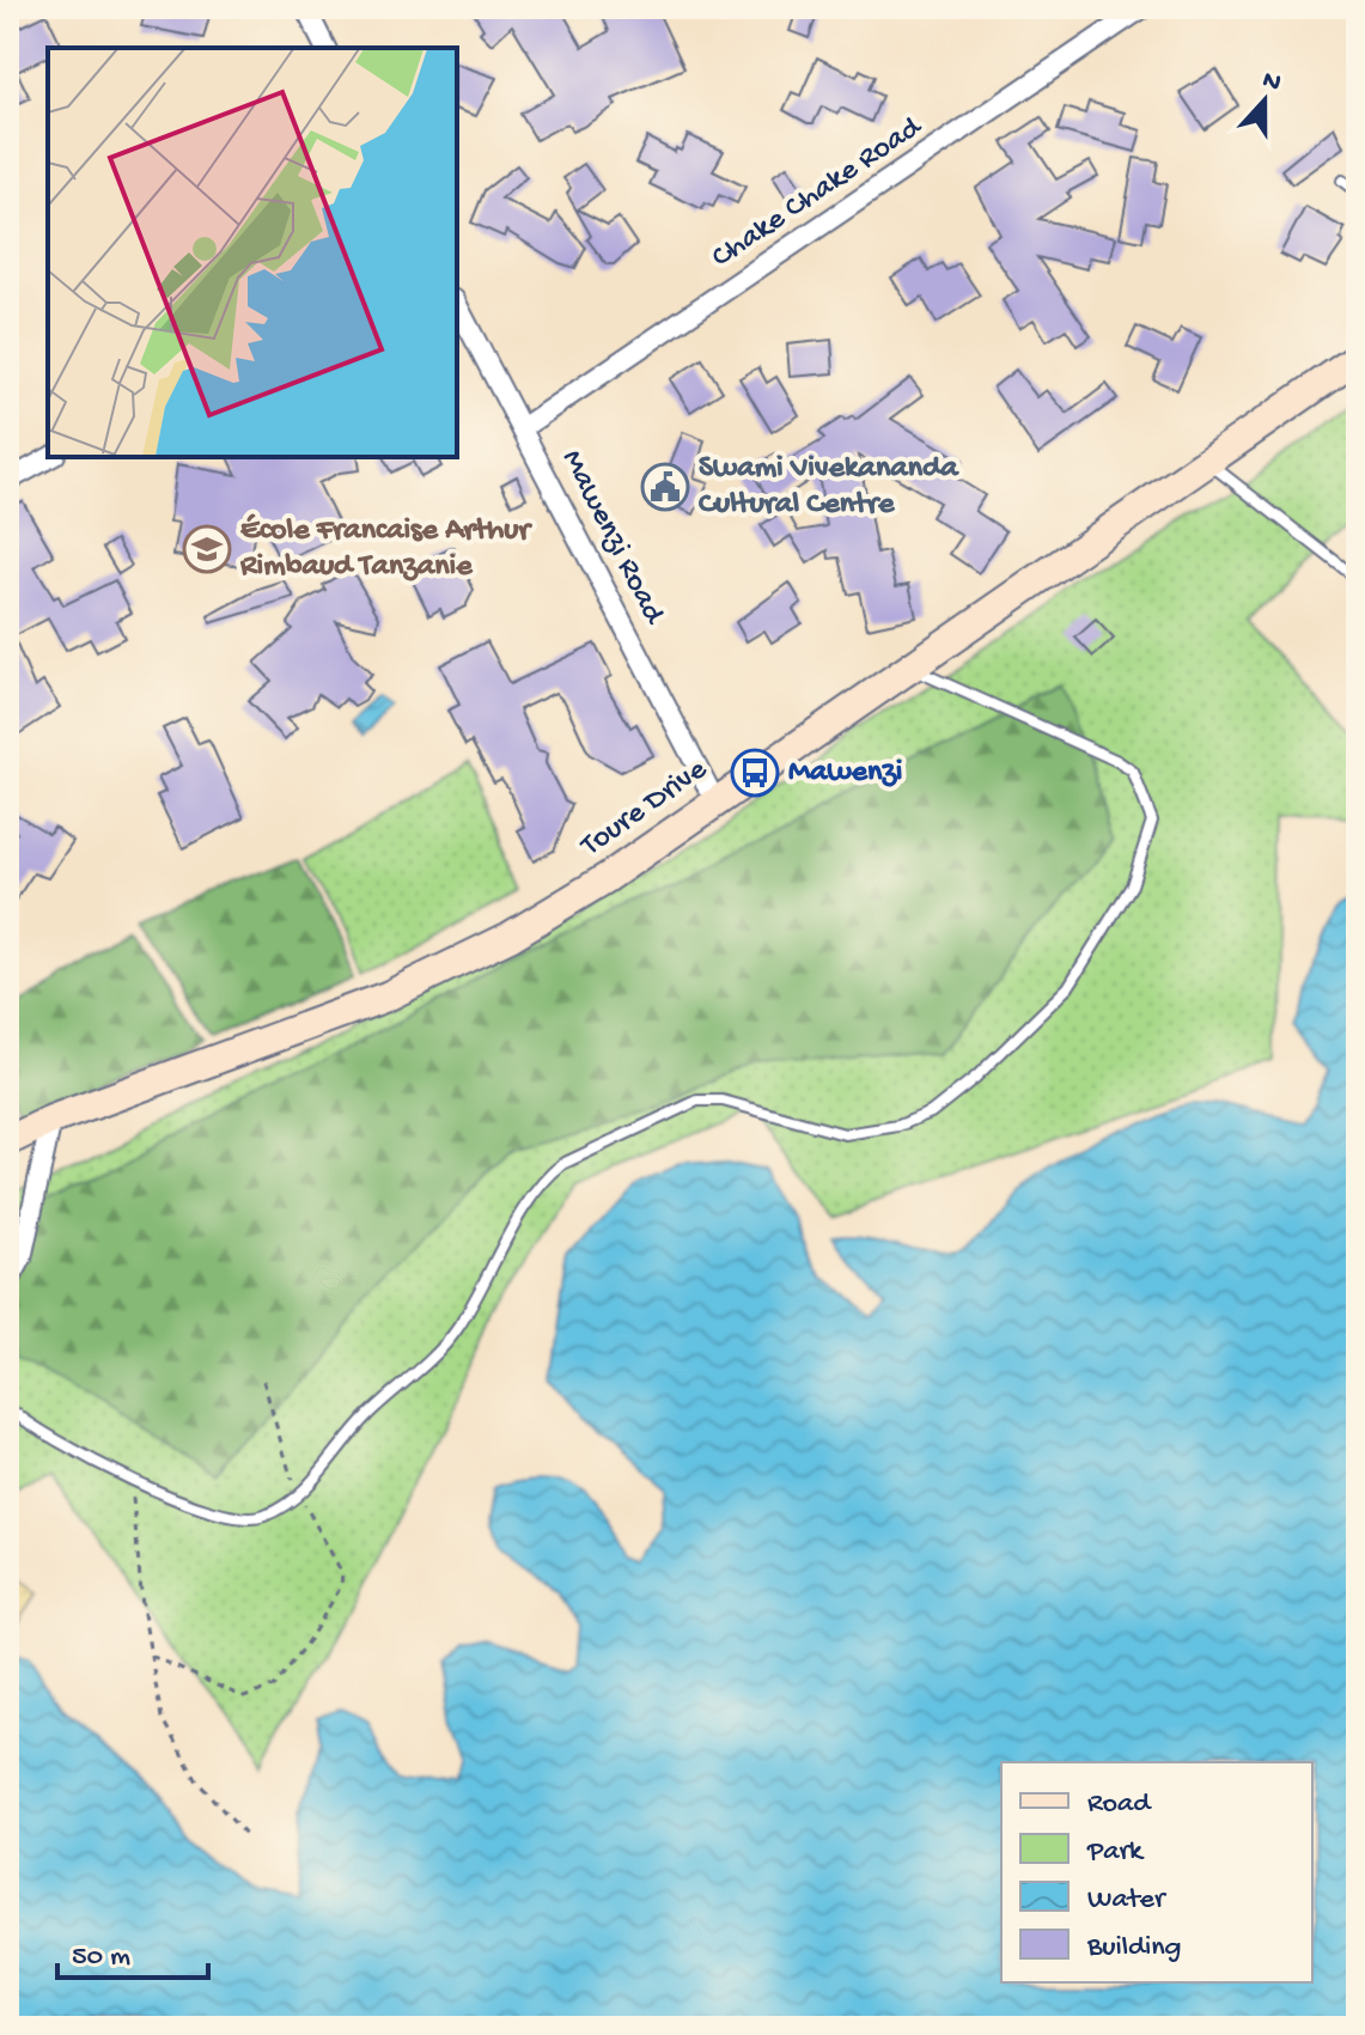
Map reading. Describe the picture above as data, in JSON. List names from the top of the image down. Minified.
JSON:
{"streets":{"street":["Chake Chake Road","Mawenzi Road","Toure Drive"]},"crossings":[["Chake Chake Road","Mawenzi Road"],["Mawenzi Road","Toure Drive"]],"places":{"public building":["Swami Vivekananda Cultural Centre"],"school or university":["École Francaise Arthur Rimbaud Tanzanie"],"bus stop":["Mawenzi"]},"legend":["Road","Park","Water","Building"],"scale_bar":"50 m","north":"top"}
